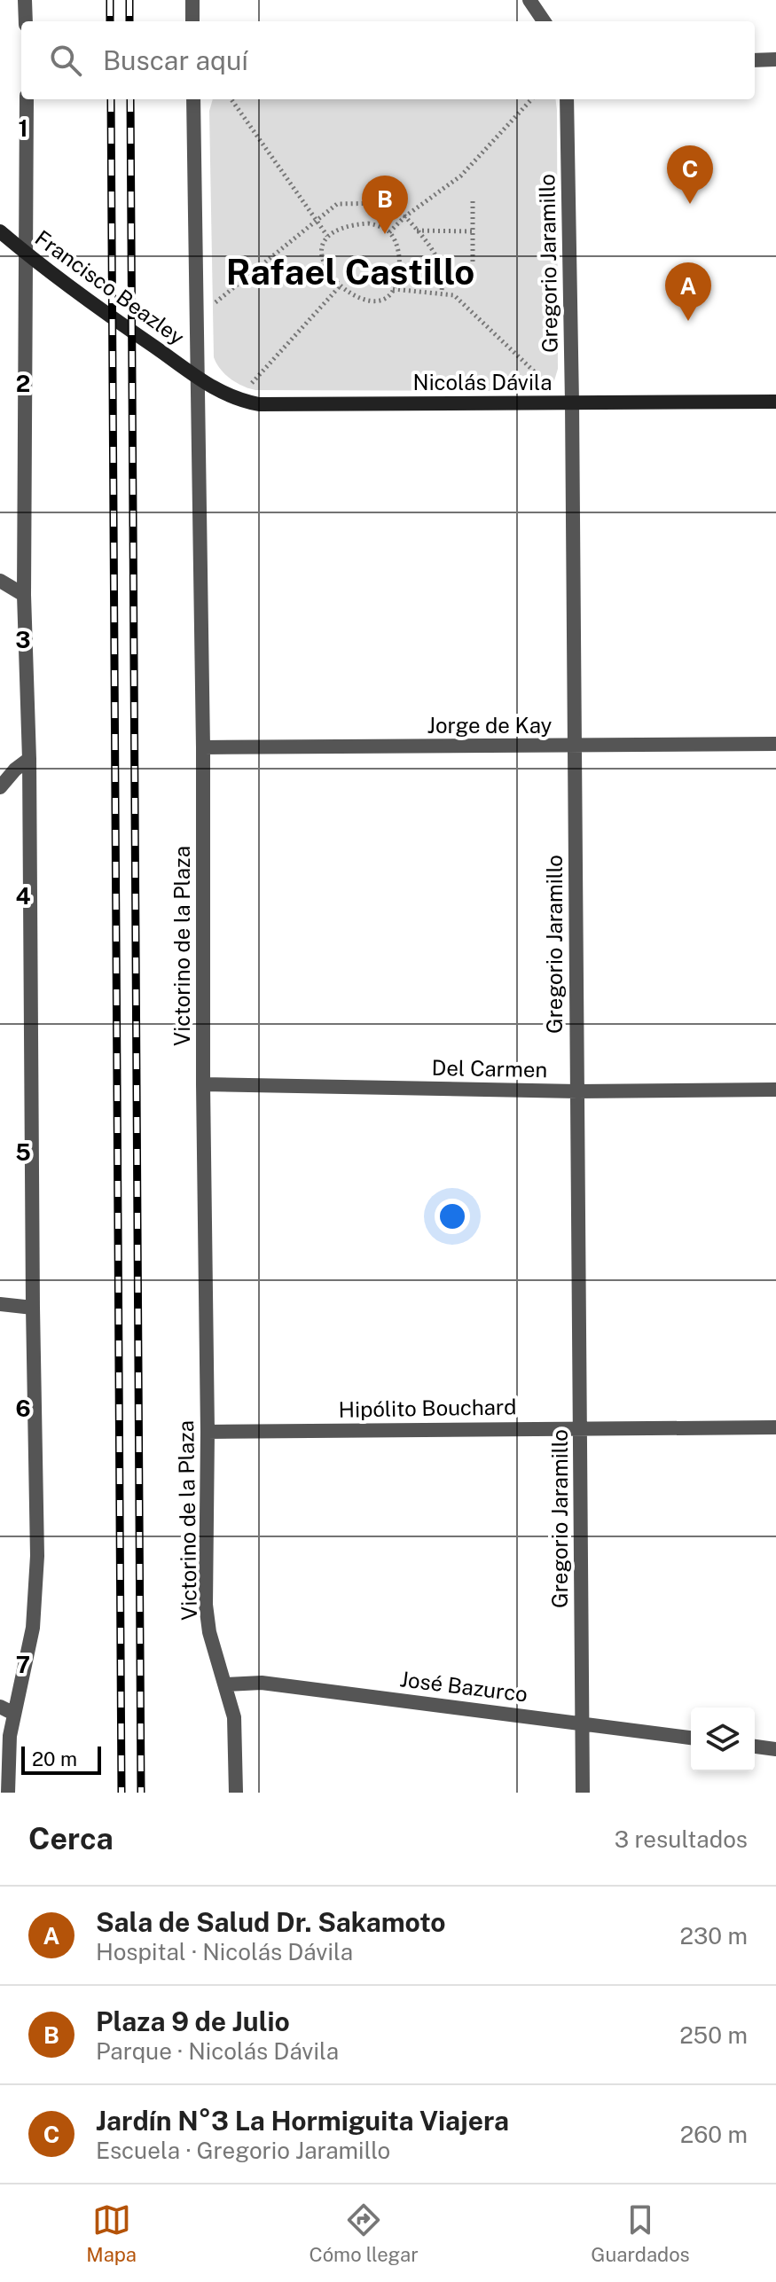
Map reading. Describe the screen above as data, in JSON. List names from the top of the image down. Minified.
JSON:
{"streets":{"street":["Gregorio Jaramillo","Francisco Beazley","Nicolás Dávila","Jorge de Kay","Victorino de la Plaza","Del Carmen","Hipólito Bouchard","José Bazurco"]},"crossings":[["Gregorio Jaramillo","Nicolás Dávila"],["Gregorio Jaramillo","Jorge de Kay"],["Gregorio Jaramillo","Del Carmen"],["Gregorio Jaramillo","Hipólito Bouchard"],["Gregorio Jaramillo","José Bazurco"],["Francisco Beazley","Nicolás Dávila"],["Francisco Beazley","Victorino de la Plaza"],["Nicolás Dávila","Victorino de la Plaza"],["Jorge de Kay","Victorino de la Plaza"],["Victorino de la Plaza","Del Carmen"],["Victorino de la Plaza","Hipólito Bouchard"],["Victorino de la Plaza","José Bazurco"]],"districts":["Rafael Castillo"],"scale_bar":"20 m","page":{"search":"Buscar aquí","pins":["C","B","A"],"scale":"20 m","heading":["Cerca","3 resultados"],"list":[{"mark":"A","name":"Sala de Salud Dr. Sakamoto","note":"Hospital · Nicolás Dávila","value":"230 m"},{"mark":"B","name":"Plaza 9 de Julio","note":"Parque · Nicolás Dávila","value":"250 m"},{"mark":"C","name":"Jardín N°3 La Hormiguita Viajera","note":"Escuela · Gregorio Jaramillo","value":"260 m"}],"nav":["Mapa","Cómo llegar","Guardados"]},"grid":{"rows":["1","2","3","4","5","6","7"]}}
